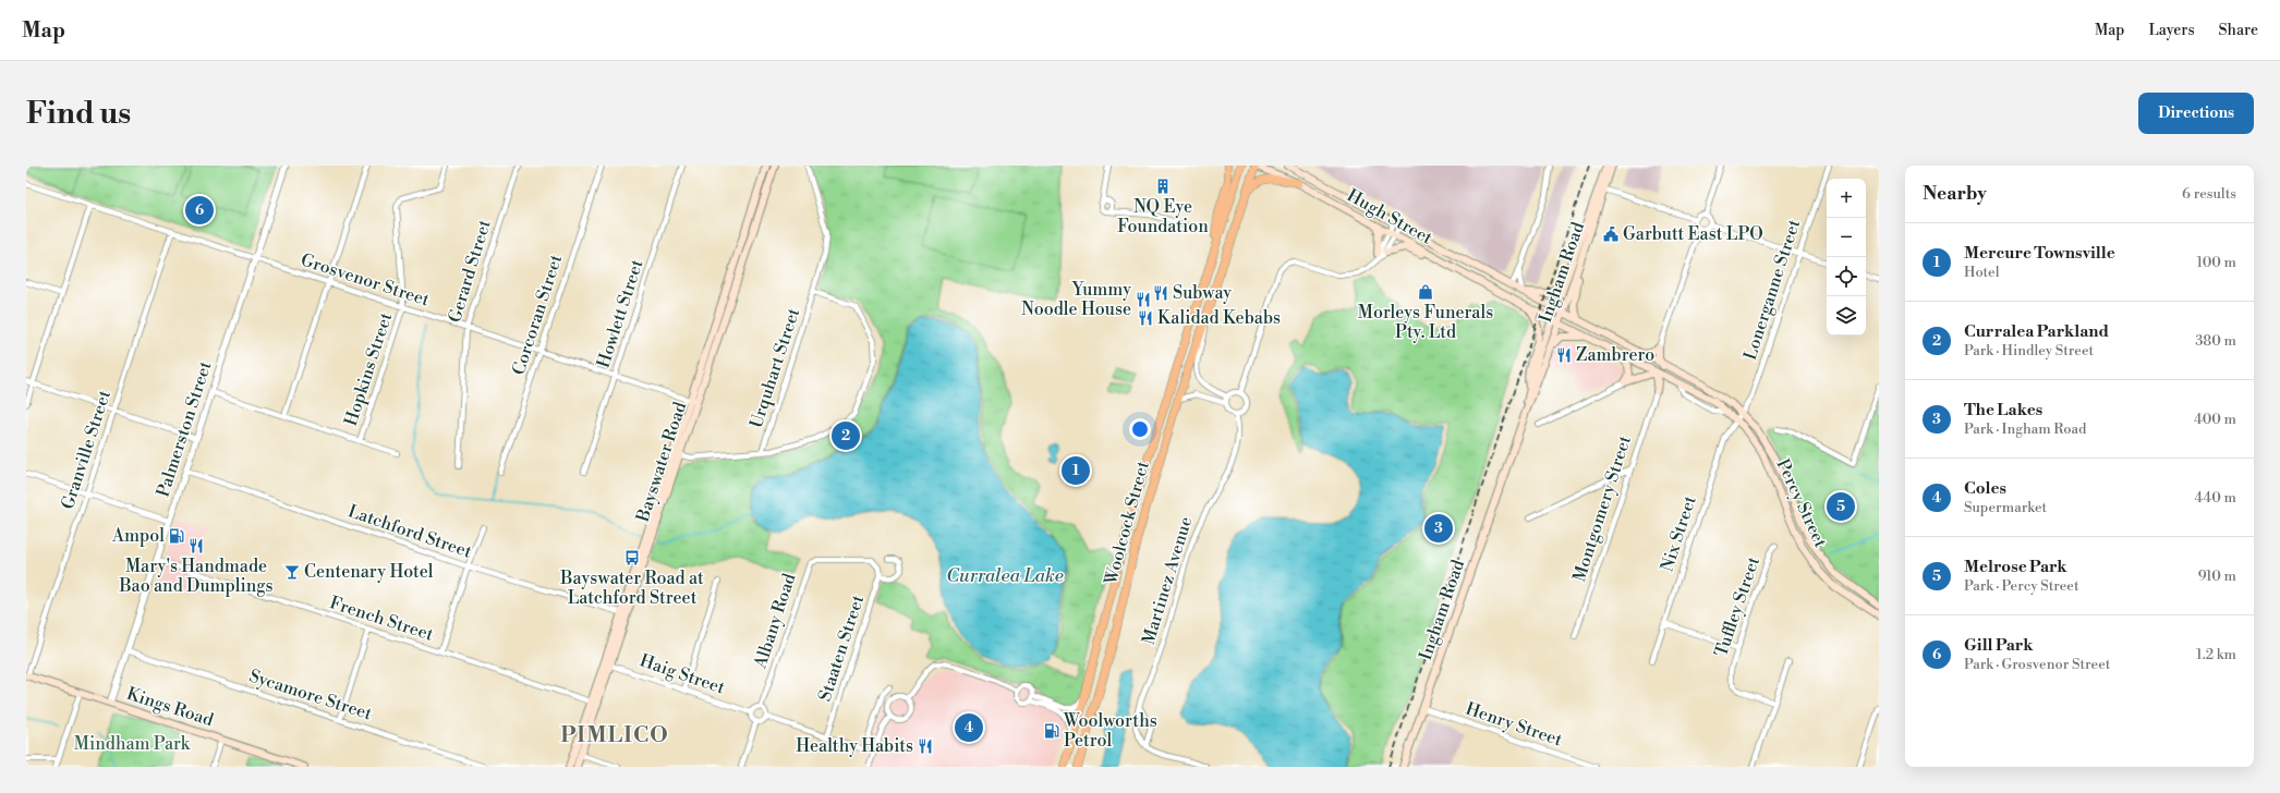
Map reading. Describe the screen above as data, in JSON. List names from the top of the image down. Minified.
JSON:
{"streets":{"main road":["Hugh Street","Ingham Road","Bayswater Road","Percy Street","Woolcock Street","Kings Road"],"street":["Gerard Street","Grosvenor Street","Lonerganne Street","Howlett Street","Corcoran Street","Urquhart Street","Hopkins Street","Palmerston Street","Granville Street","Montgomery Street","Latchford Street","Nix Street","Martinez Avenue","Tuffley Street","French Street","Albany Road","Staaten Street","Haig Street","Sycamore Street","Henry Street"]},"crossings":[["Hugh Street","Ingham Road"],["Hugh Street","Lonerganne Street"],["Hugh Street","Percy Street"],["Hugh Street","Woolcock Street"],["Hugh Street","Nix Street"],["Gerard Street","Grosvenor Street"],["Ingham Road","Henry Street"],["Grosvenor Street","Howlett Street"],["Grosvenor Street","Corcoran Street"],["Grosvenor Street","Hopkins Street"],["Grosvenor Street","Palmerston Street"],["Grosvenor Street","Granville Street"],["Grosvenor Street","Bayswater Road"],["Lonerganne Street","Percy Street"],["Lonerganne Street","Nix Street"],["Palmerston Street","Latchford Street"],["Palmerston Street","French Street"],["Palmerston Street","Sycamore Street"],["Palmerston Street","Kings Road"],["Granville Street","Kings Road"],["Bayswater Road","Latchford Street"],["Bayswater Road","French Street"],["Bayswater Road","Haig Street"],["Percy Street","Nix Street"],["Albany Road","Staaten Street"],["Albany Road","Haig Street"]],"districts":["PIMLICO"],"water":["Curralea Lake"],"parks":["Mindham Park"],"places":{"building":["NQ Eye Foundation"],"public building":["Garbutt East LPO"],"shop":["Morleys Funerals Pty. Ltd"],"restaurant":["Subway","Yummy Noodle House","Kalidad Kebabs","Zambrero","Mary's Handmade Bao and Dumplings","Healthy Habits"],"fuel station":["Ampol","Woolworths Petrol"],"bus stop":["Bayswater Road at Latchford Street"],"bar":["Centenary Hotel"]},"page":{"header":"Map","nav":["Map","Layers","Share"],"buttons":"Directions","title":"Find us","heading":["Nearby","6 results"],"map_buttons":["+","−"],"pins":["6","2","1","5","3","4"],"list":[{"mark":"1","name":"Mercure Townsville","note":"Hotel","value":"100 m"},{"mark":"2","name":"Curralea Parkland","note":"Park · Hindley Street","value":"380 m"},{"mark":"3","name":"The Lakes","note":"Park · Ingham Road","value":"400 m"},{"mark":"4","name":"Coles","note":"Supermarket","value":"440 m"},{"mark":"5","name":"Melrose Park","note":"Park · Percy Street","value":"910 m"},{"mark":"6","name":"Gill Park","note":"Park · Grosvenor Street","value":"1.2 km"}]}}
